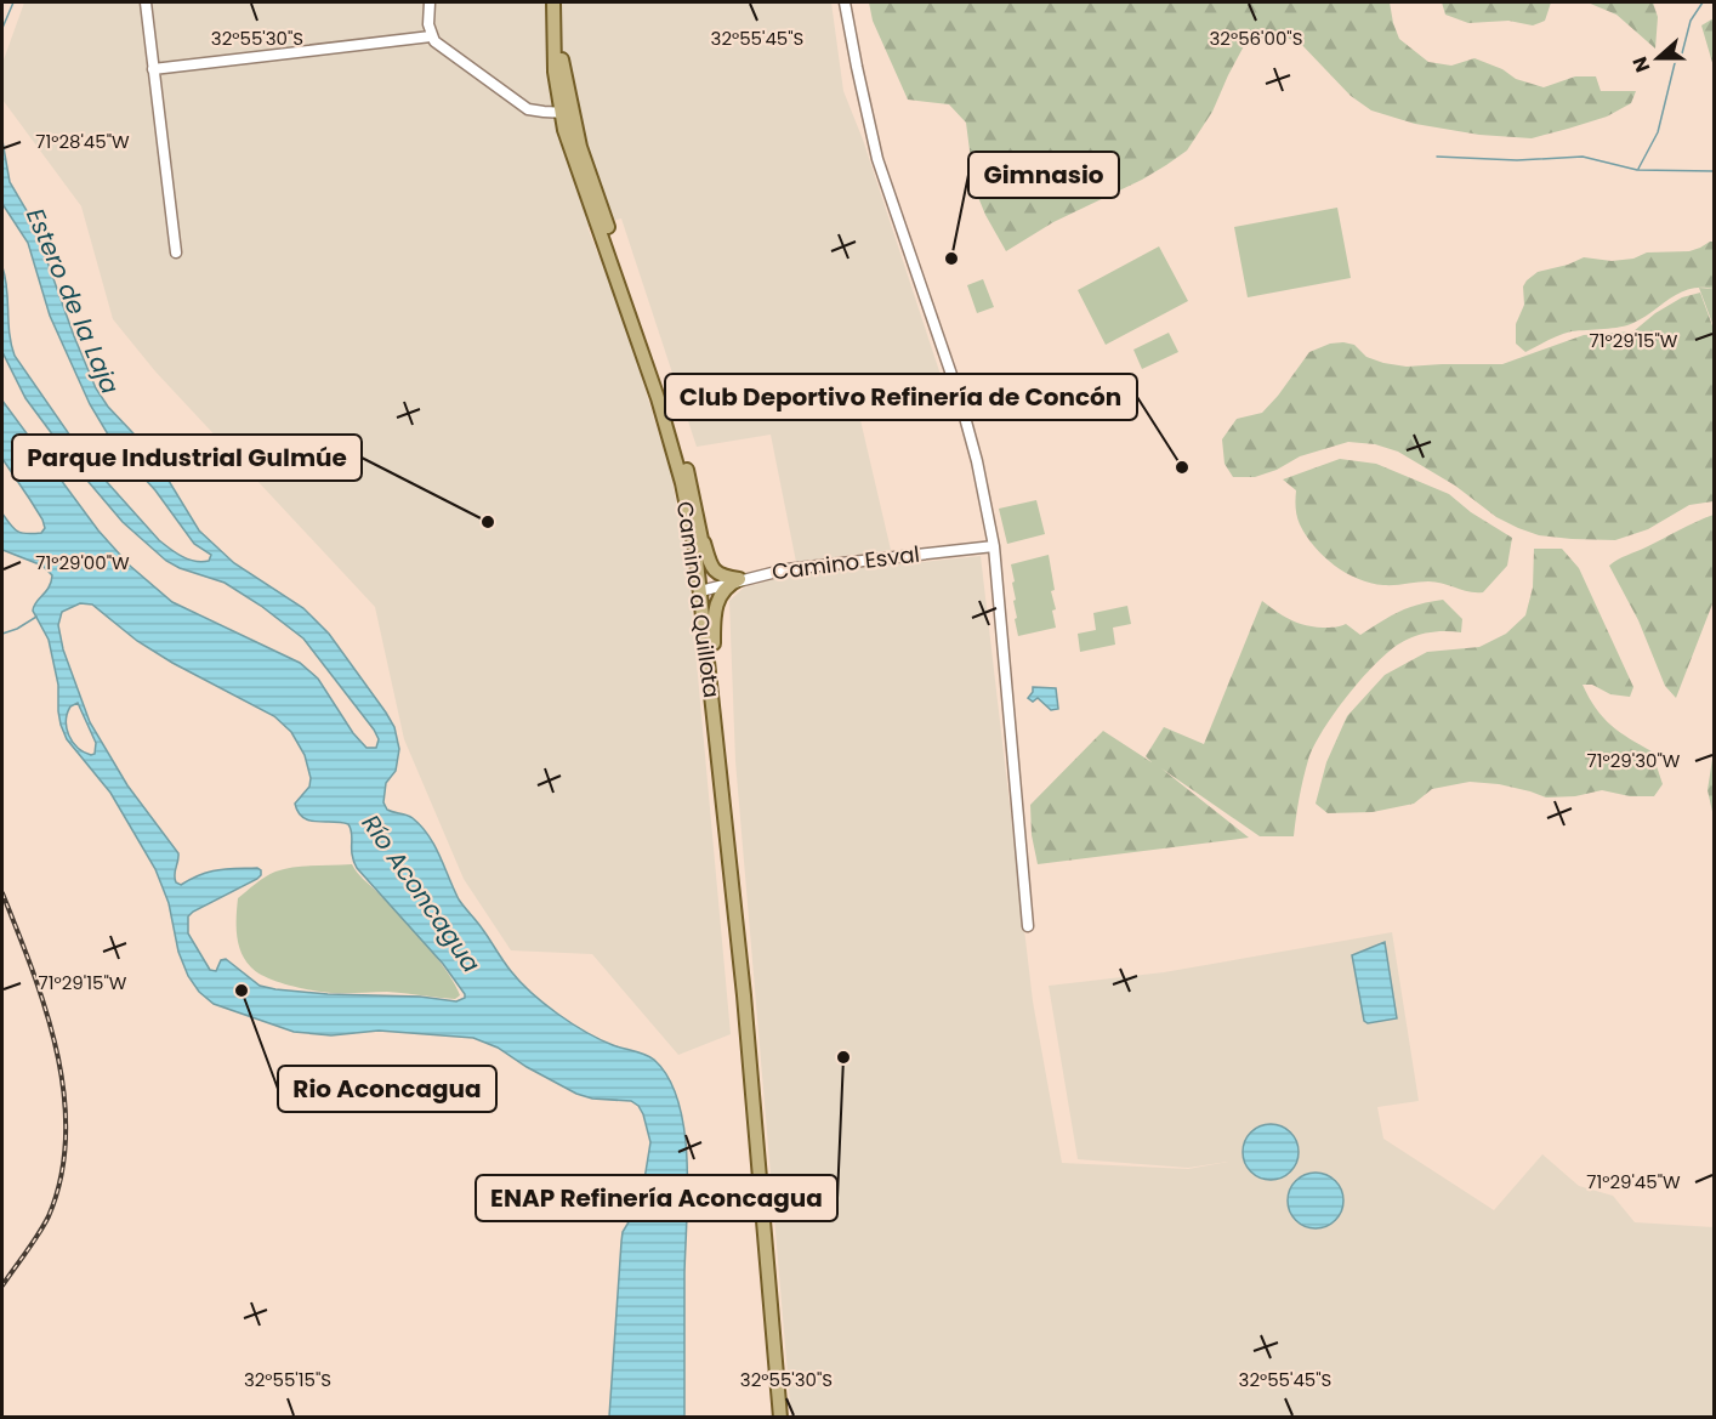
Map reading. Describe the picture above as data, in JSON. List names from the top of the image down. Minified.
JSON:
{"streets":{"main road":["Camino a Quillota"],"street":["Camino Esval"]},"crossings":[["Camino Esval","Camino a Quillota"]],"water":["Estero de la Laja","Río Aconcagua"],"places":["Gimnasio","Club Deportivo Refinería de Concón","Parque Industrial Gulmúe","Rio Aconcagua","ENAP Refinería Aconcagua"],"north":"left","coordinates":["32°55'30\"S","32°55'45\"S","32°56'00\"S","71°28'45\"W","71°29'15\"W","71°29'00\"W","71°29'30\"W","71°29'45\"W","32°55'15\"S"]}
